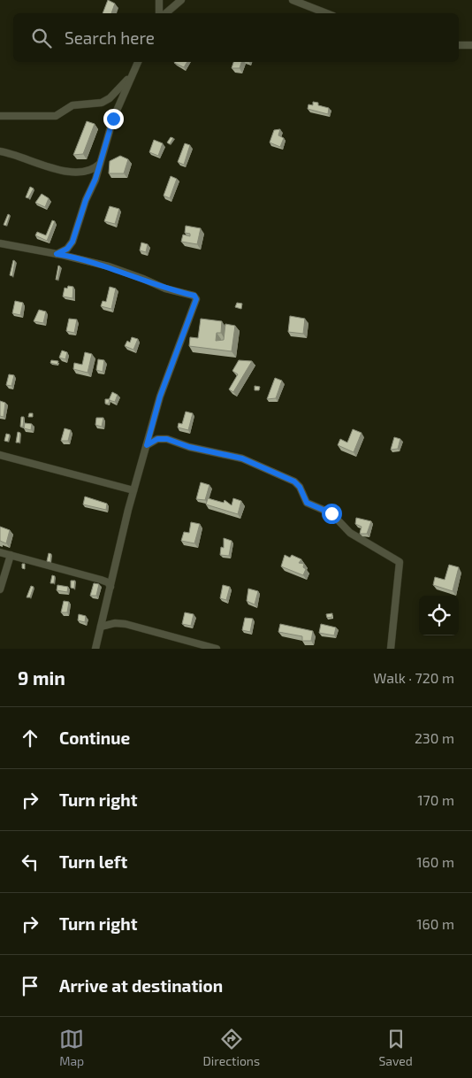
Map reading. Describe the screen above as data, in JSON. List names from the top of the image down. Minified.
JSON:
{"page":{"search":"Search here","heading":["9 min","Walk · 720 m"],"list":[["Continue","230 m"],["Turn right","170 m"],["Turn left","160 m"],["Turn right","160 m"],"Arrive at destination"],"nav":["Map","Directions","Saved"]}}
